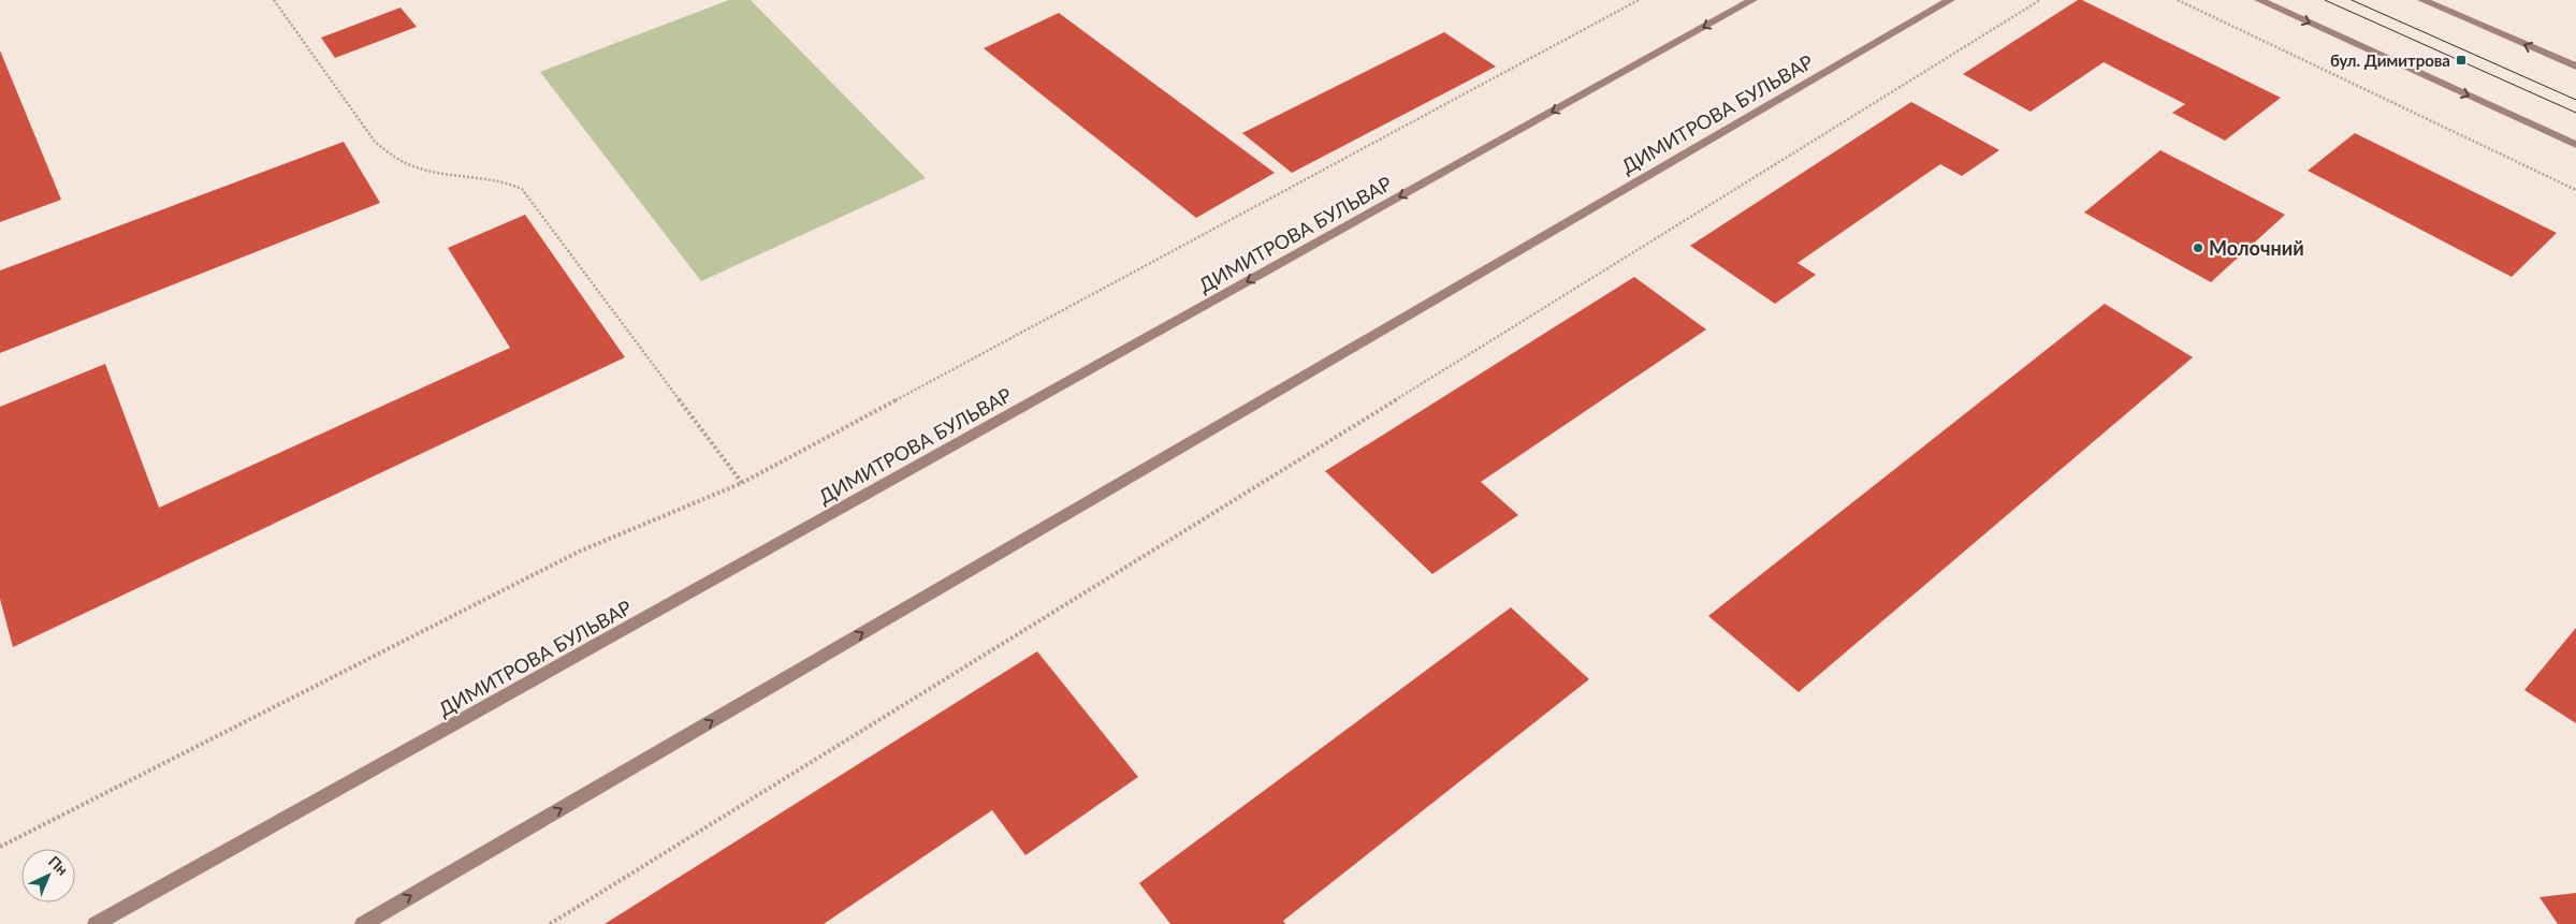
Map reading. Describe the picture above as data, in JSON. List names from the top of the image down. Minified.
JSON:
{"streets":{"street":["ДИМИТРОВА БУЛЬВАР"]},"places":{"transit":["бул. Димитрова"],"other":["Молочний"]},"north":"top right"}
